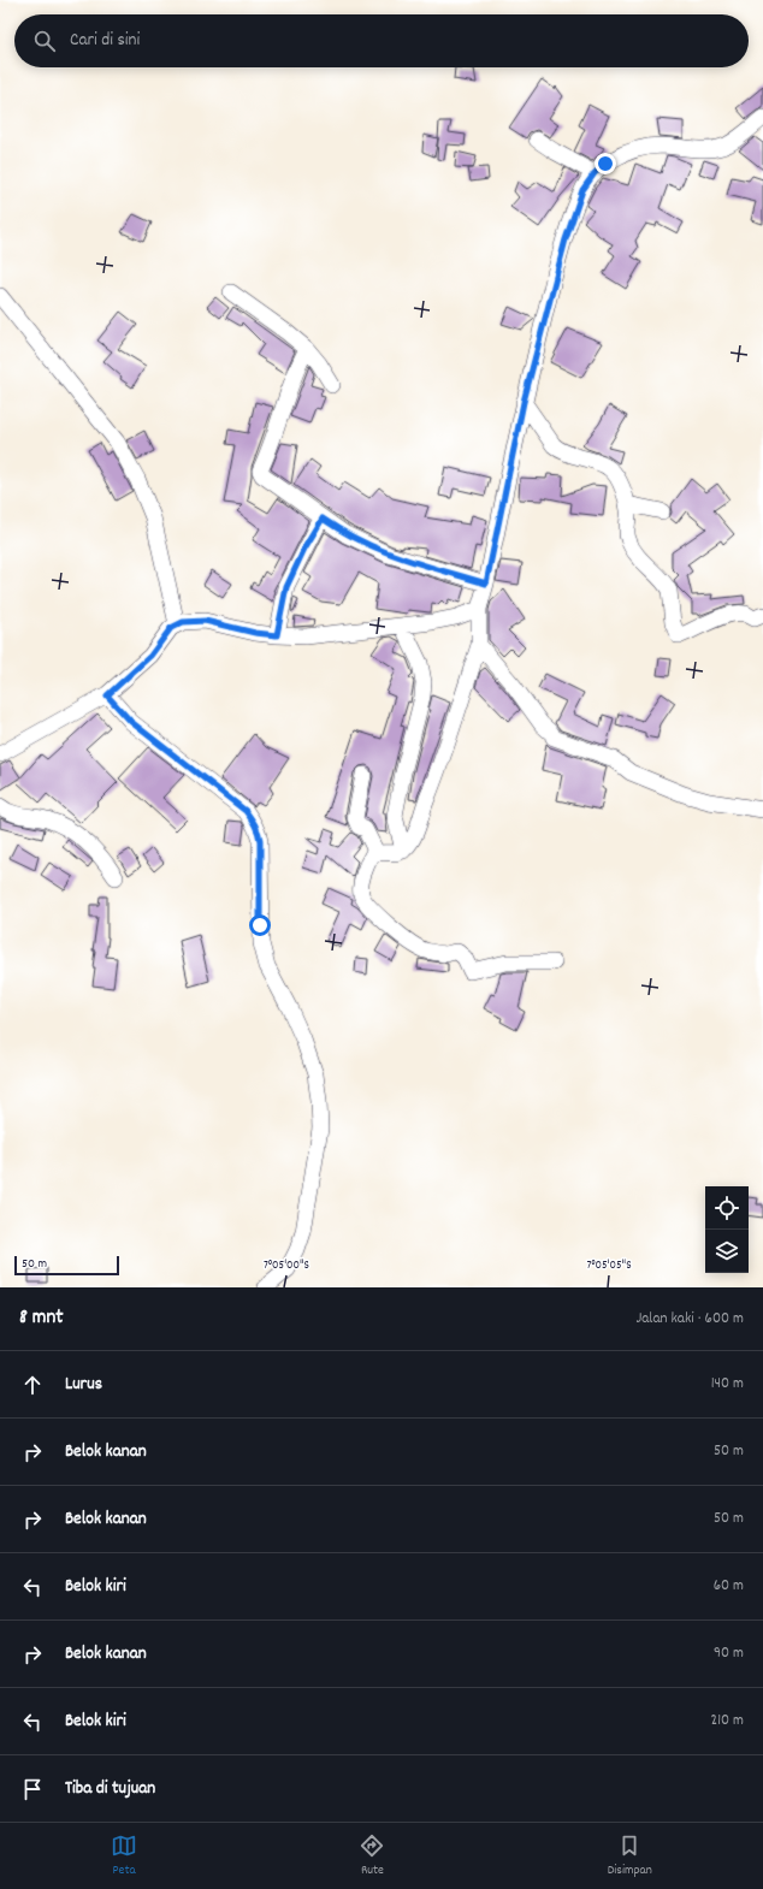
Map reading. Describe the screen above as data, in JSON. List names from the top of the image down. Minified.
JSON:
{"scale_bar":"50 m","page":{"search":"Cari di sini","scale":"50 m","heading":["8 mnt","Jalan kaki · 600 m"],"list":[["Lurus","140 m"],["Belok kanan","50 m"],["Belok kanan","50 m"],["Belok kiri","60 m"],["Belok kanan","90 m"],["Belok kiri","210 m"],"Tiba di tujuan"],"nav":["Peta","Rute","Disimpan"]},"coordinates":["7°05'00\"S","7°05'05\"S"]}
